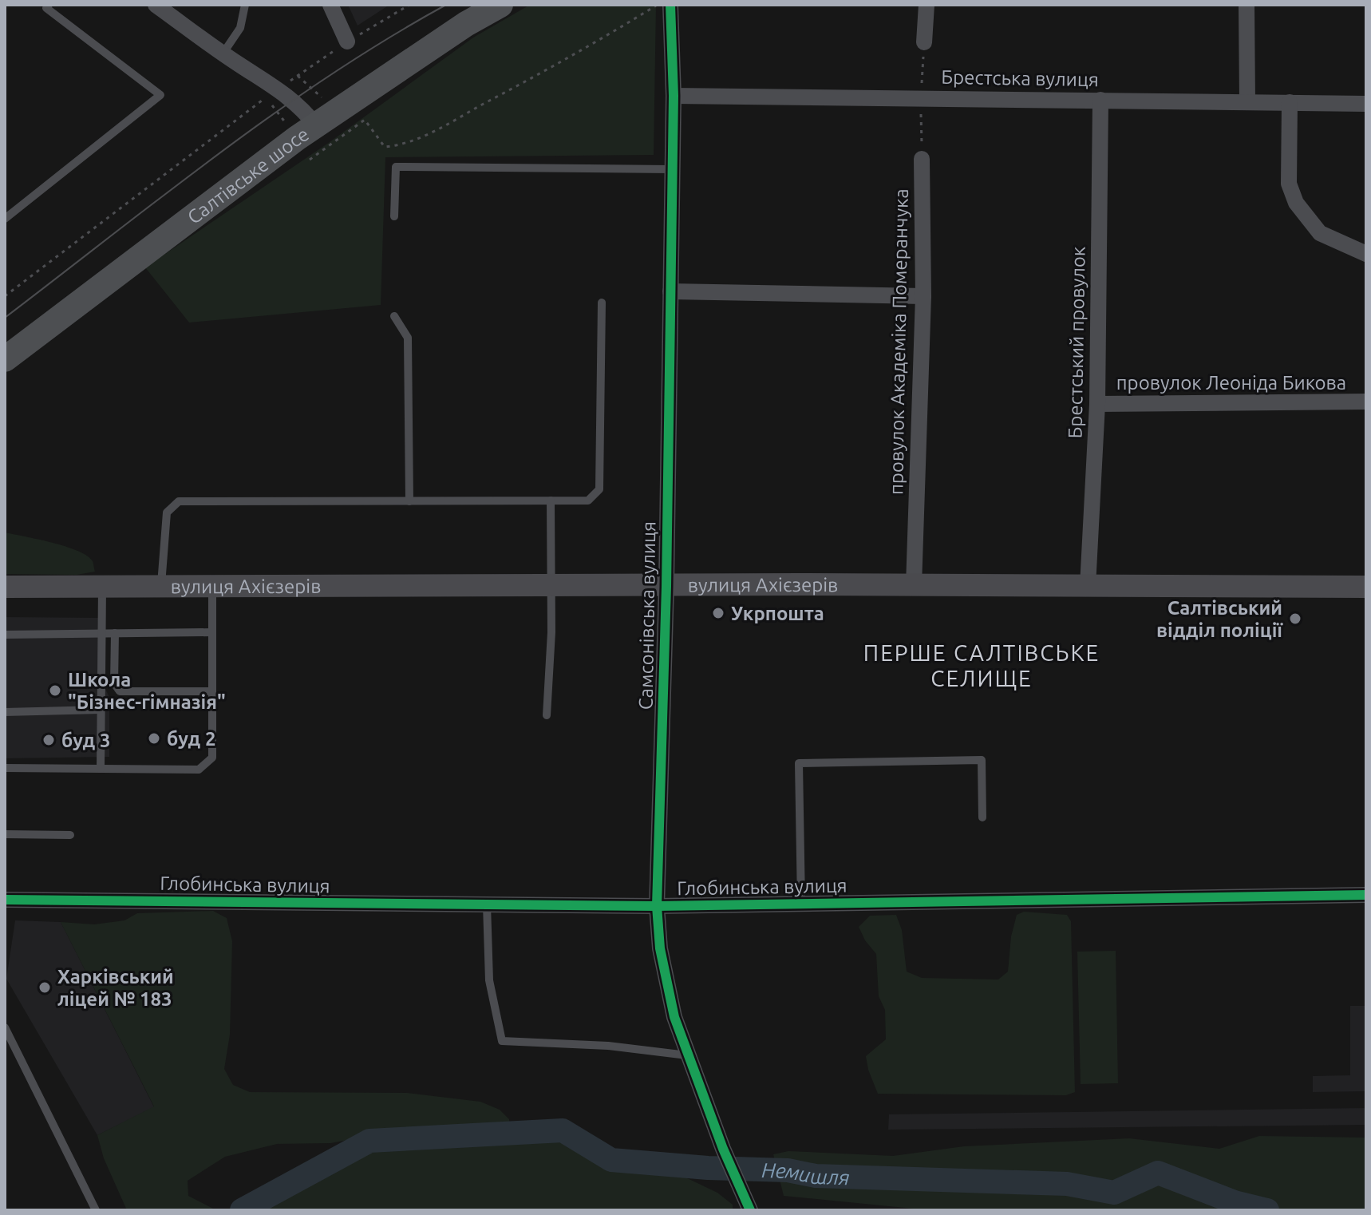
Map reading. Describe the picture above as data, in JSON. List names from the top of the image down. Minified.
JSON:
{"streets":{"main road":["Салтівське шосе","вулиця Ахієзерів"],"street":["Брестська вулиця","провулок Академіка Померанчука","Брестський провулок","провулок Леоніда Бикова","Самсонівська вулиця","Глобинська вулиця"]},"crossings":[["Брестська вулиця","Брестський провулок"],["Брестська вулиця","Самсонівська вулиця"],["провулок Академіка Померанчука","вулиця Ахієзерів"],["Брестський провулок","провулок Леоніда Бикова"],["Брестський провулок","вулиця Ахієзерів"],["вулиця Ахієзерів","Самсонівська вулиця"],["Самсонівська вулиця","Глобинська вулиця"]],"districts":["ПЕРШЕ САЛТІВСЬКЕ СЕЛИЩЕ"],"water":["Немишля"],"places":["Укрпошта","Салтівський відділ поліції","Школа \"Бізнес-гімназія\"","буд 2","буд 3","Харківський ліцей № 183"]}
